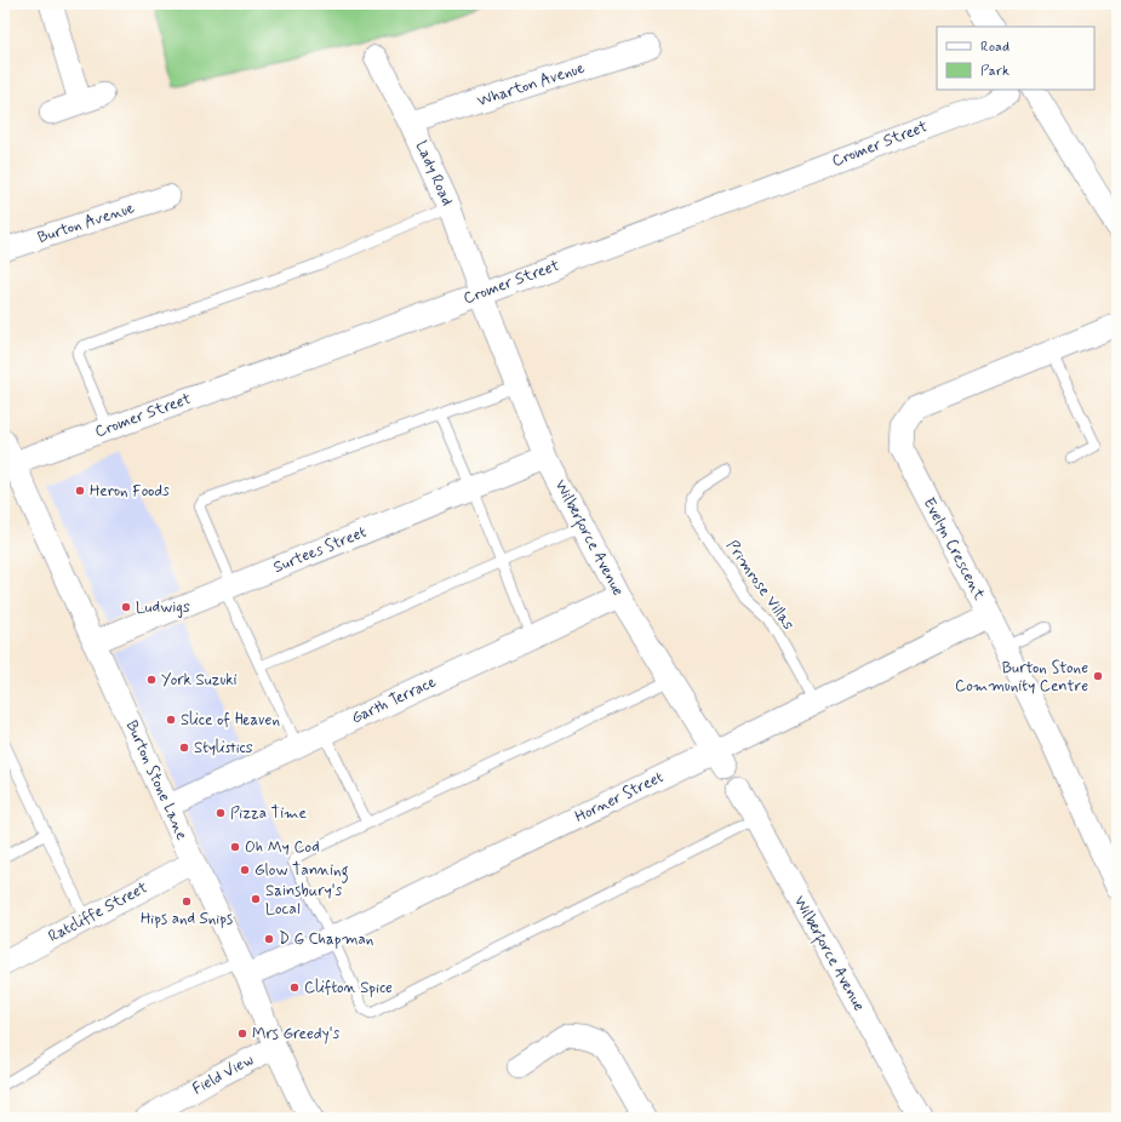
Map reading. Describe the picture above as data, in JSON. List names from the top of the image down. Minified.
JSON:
{"streets":{"street":["Wharton Avenue","Cromer Street","Lady Road","Burton Avenue","Wilberforce Avenue","Evelyn Crescent","Surtees Street","Garth Terrace","Burton Stone Lane","Horner Street","Ratcliffe Street","Field View"],"lane":["Primrose Villas"]},"crossings":[["Wharton Avenue","Lady Road"],["Cromer Street","Lady Road"],["Cromer Street","Wilberforce Avenue"],["Cromer Street","Burton Stone Lane"],["Lady Road","Wilberforce Avenue"],["Wilberforce Avenue","Surtees Street"],["Wilberforce Avenue","Garth Terrace"],["Wilberforce Avenue","Horner Street"],["Evelyn Crescent","Horner Street"],["Surtees Street","Burton Stone Lane"],["Primrose Villas","Horner Street"],["Garth Terrace","Burton Stone Lane"],["Burton Stone Lane","Horner Street"],["Burton Stone Lane","Ratcliffe Street"],["Burton Stone Lane","Field View"]],"places":["Heron Foods","Ludwigs","Burton Stone Community Centre","York Suzuki","Slice of Heaven","Stylistics","Pizza Time","Oh My Cod","Glow Tanning","Sainsbury's Local","Hips and Snips","D G Chapman","Clifton Spice","Mrs Greedy's"],"legend":["Road","Park"]}
